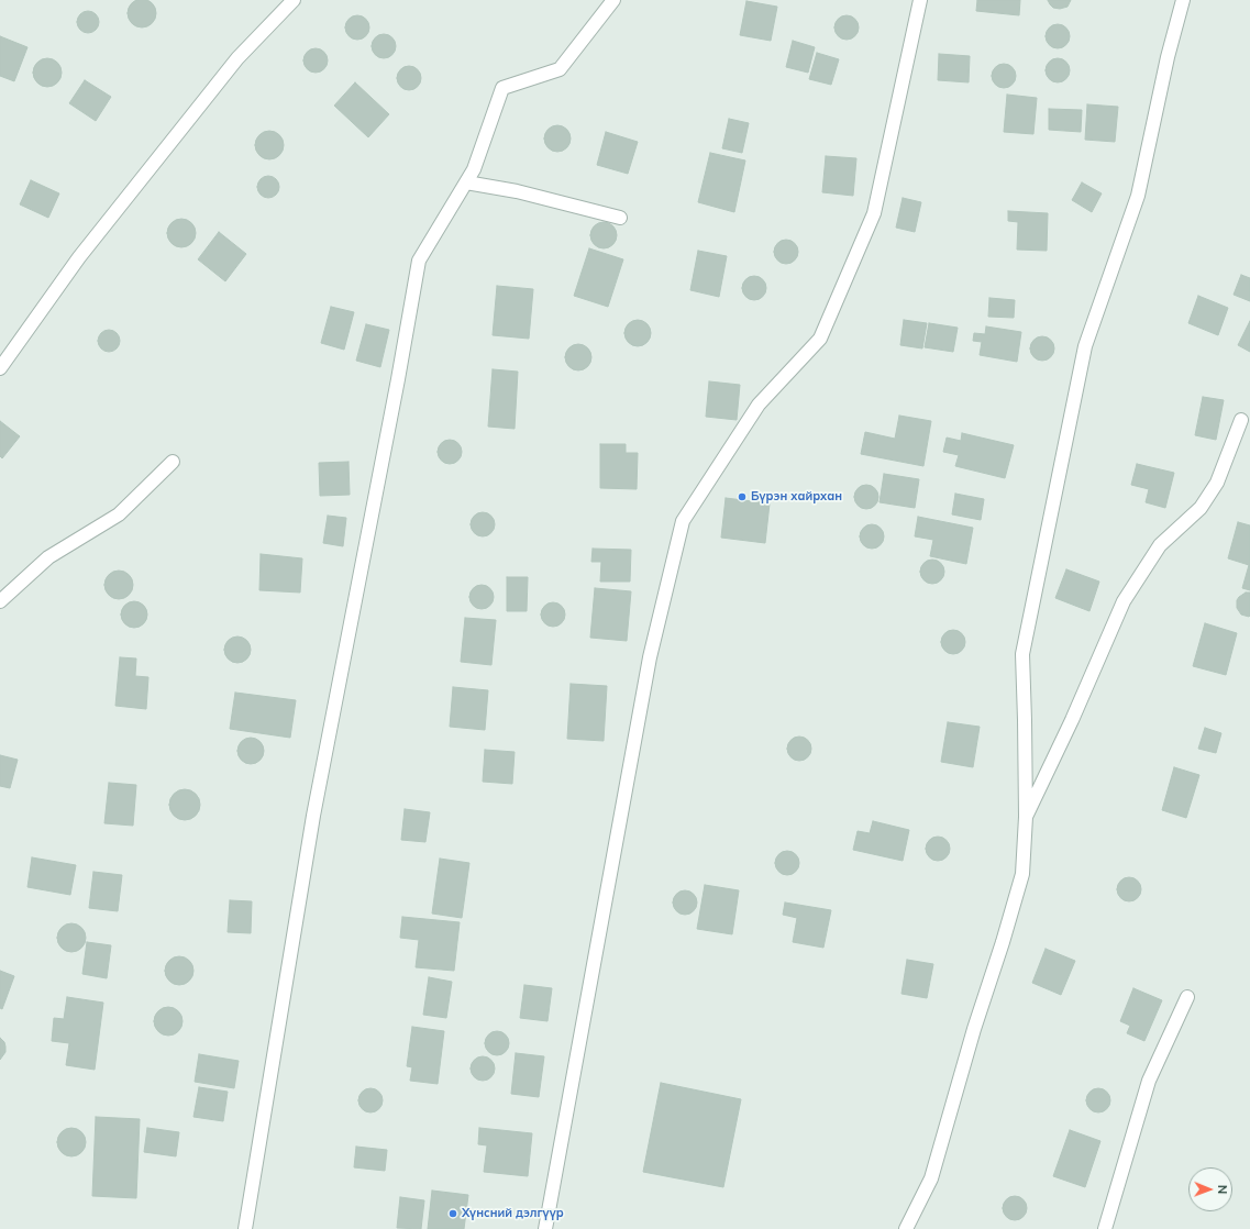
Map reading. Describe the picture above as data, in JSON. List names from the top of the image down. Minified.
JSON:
{"places":["Бүрэн хайрхан","Хүнсний дэлгүүр"],"north":"right"}
